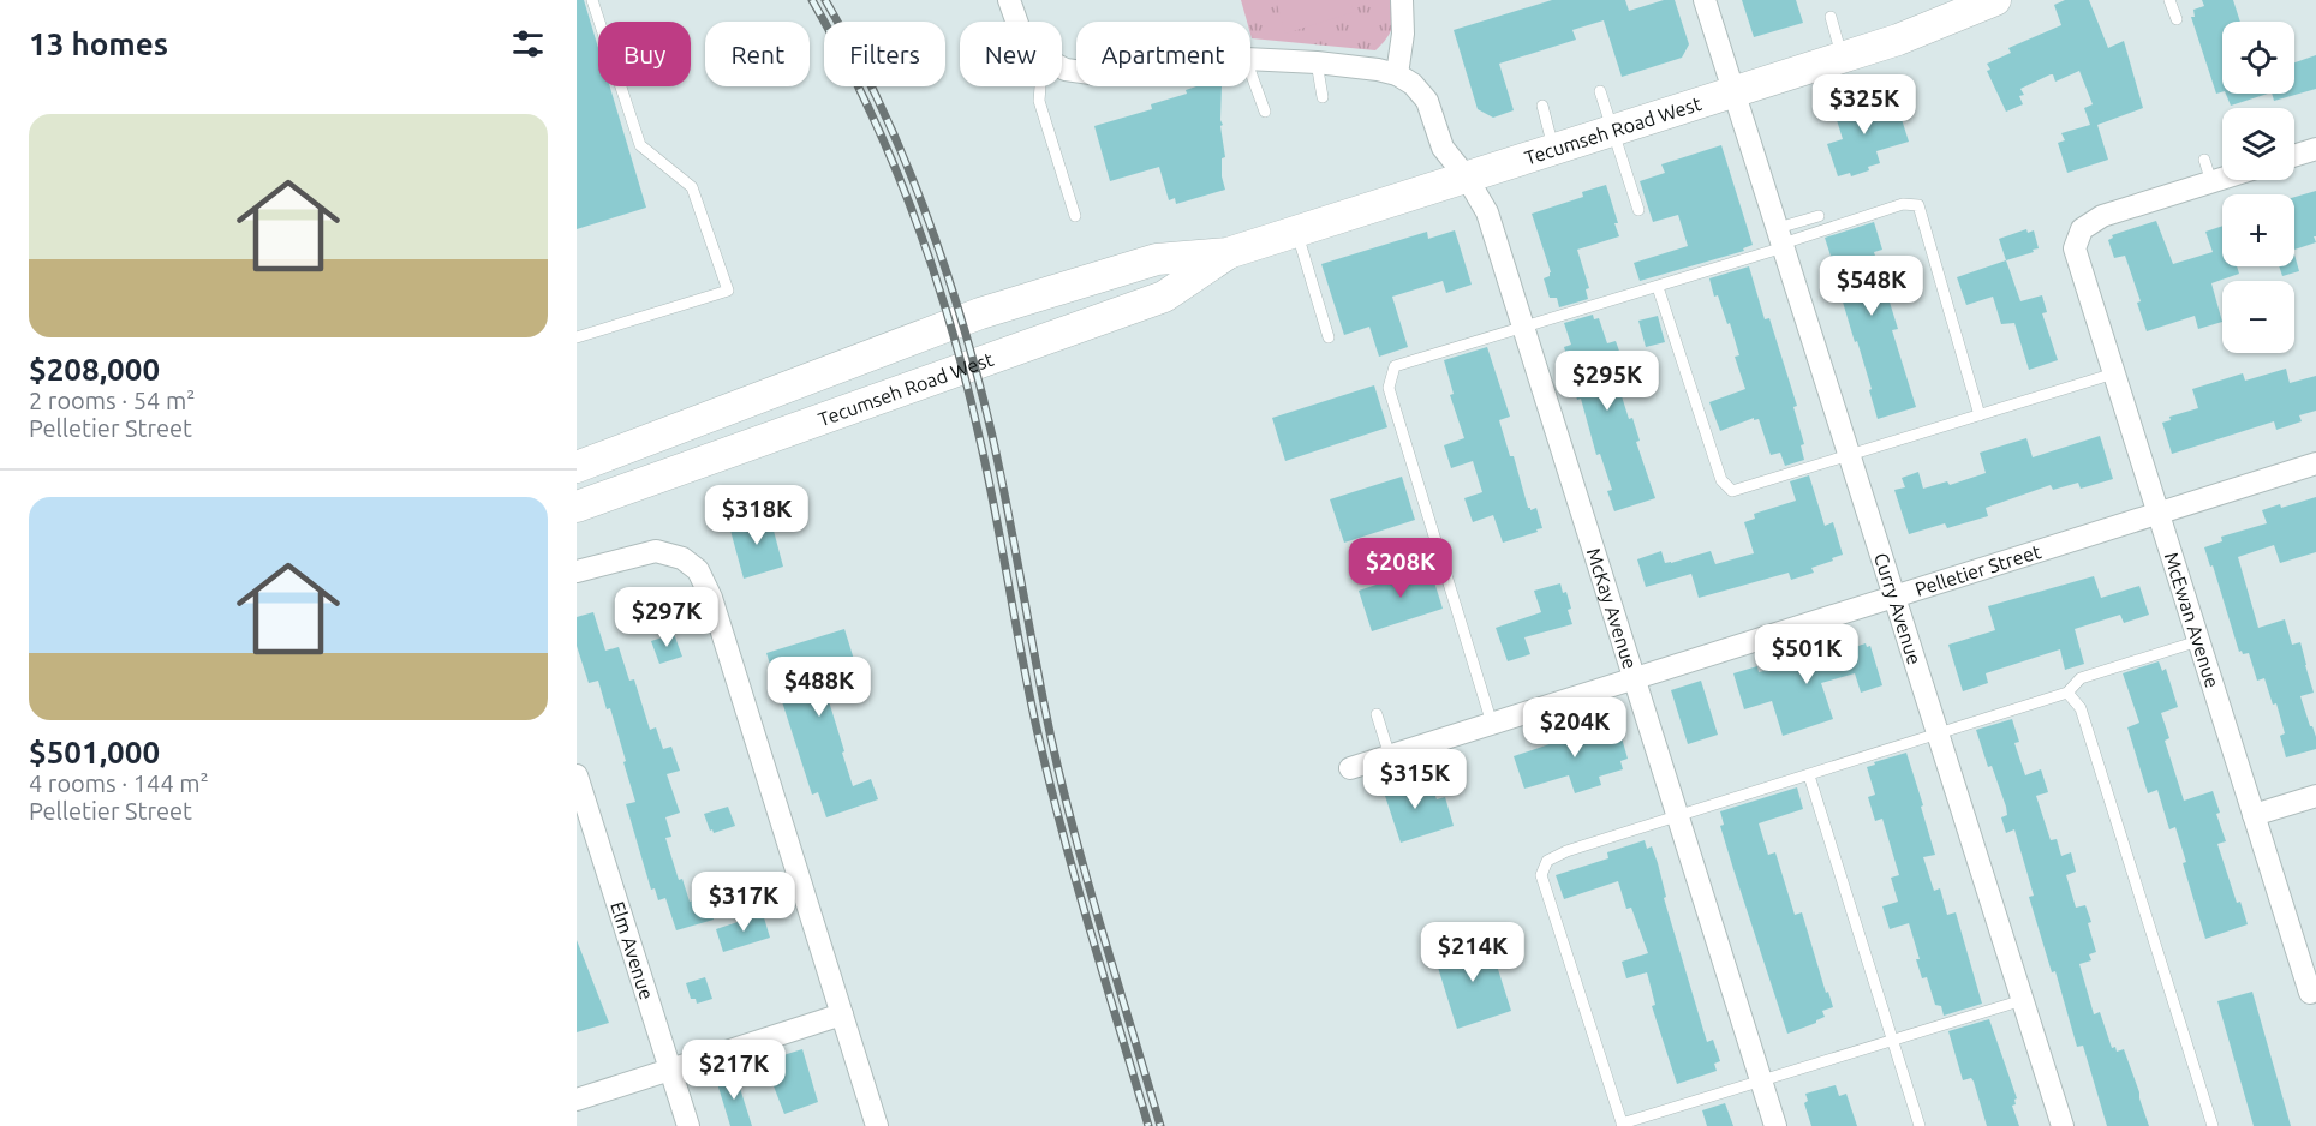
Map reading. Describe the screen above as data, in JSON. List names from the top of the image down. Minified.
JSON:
{"streets":{"main road":["Tecumseh Road West"],"street":["Pelletier Street","McKay Avenue","Curry Avenue","McEwan Avenue","Elm Avenue"]},"crossings":[["Tecumseh Road West","McKay Avenue"],["Tecumseh Road West","Curry Avenue"],["Pelletier Street","McKay Avenue"],["Pelletier Street","Curry Avenue"],["Pelletier Street","McEwan Avenue"]],"page":{"heading":"13 homes","map_buttons":["+","−"],"chip":["Buy","Rent","Filters","New","Apartment"],"price":["$325K","$548K","$295K","$318K","$208K","$297K","$501K","$488K","$204K","$315K","$317K","$214K","$217K"],"list":[{"name":"$208,000","note":"2 rooms · 54 m² · Pelletier Street"},{"name":"$501,000","note":"4 rooms · 144 m² · Pelletier Street"}]}}
